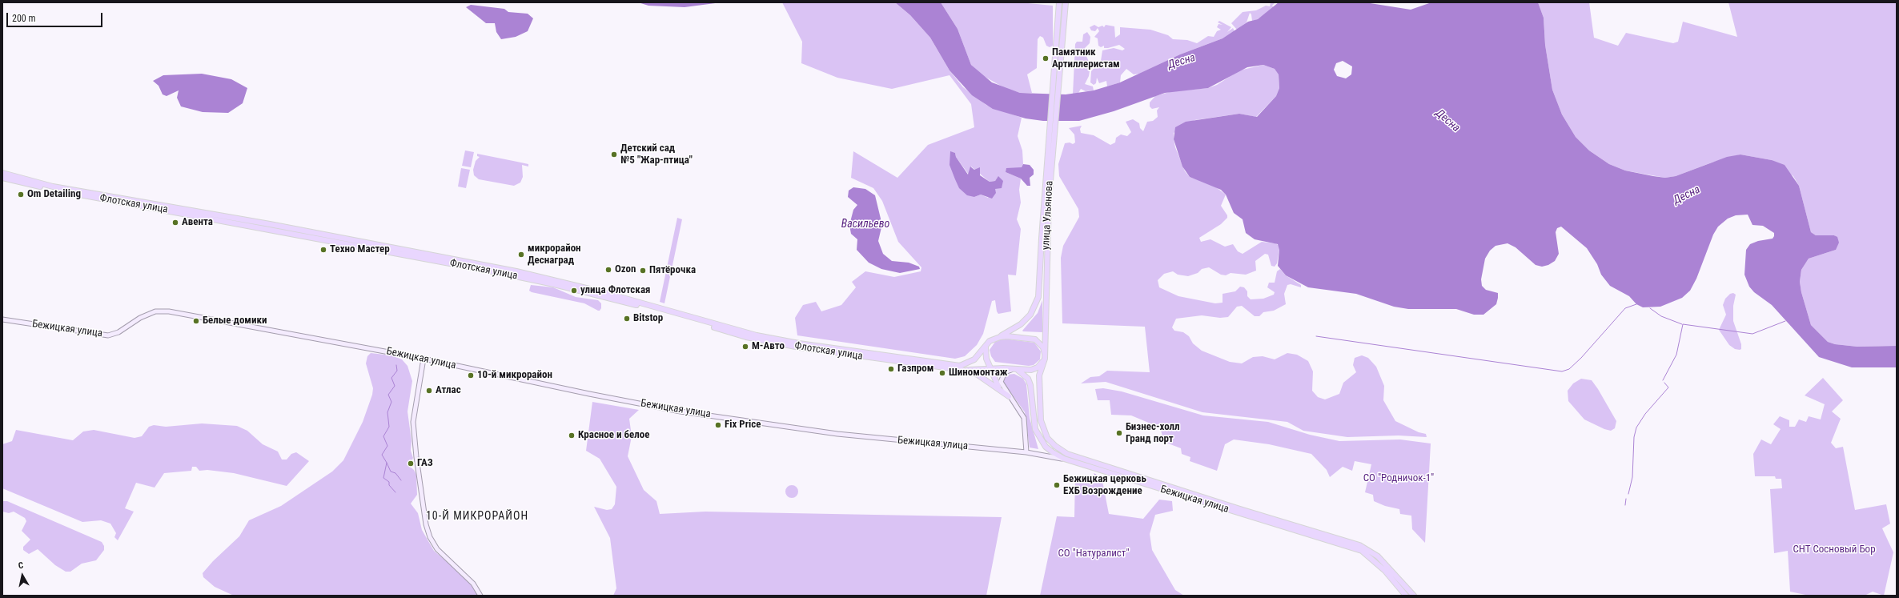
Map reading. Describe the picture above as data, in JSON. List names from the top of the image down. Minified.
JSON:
{"streets":{"main road":["Флотская улица","улица Ульянова","Бежицкая улица"]},"crossings":[["Флотская улица","улица Ульянова"],["улица Ульянова","Бежицкая улица"]],"districts":["10-Й МИКРОРАЙОН"],"water":["Десна","Васильево"],"parks":["СО \"Родничок-1\"","СНТ Сосновый Бор","СО \"Натуралист\""],"places":["Памятник Артиллеристам","Детский сад №5 \"Жар-птица\"","Om Detailing","Авента","Техно Мастер","микрорайон Деснаград","Ozon","Пятёрочка","улица Флотская","Bitstop","Белые домики","М-Авто","Газпром","Шиномонтаж","10-й микрорайон","Атлас","Fix Price","Бизнес-холл Гранд порт","Красное и белое","ГАЗ","Бежицкая церковь ЕХБ Возрождение"],"scale_bar":"200 m","north":"top"}
